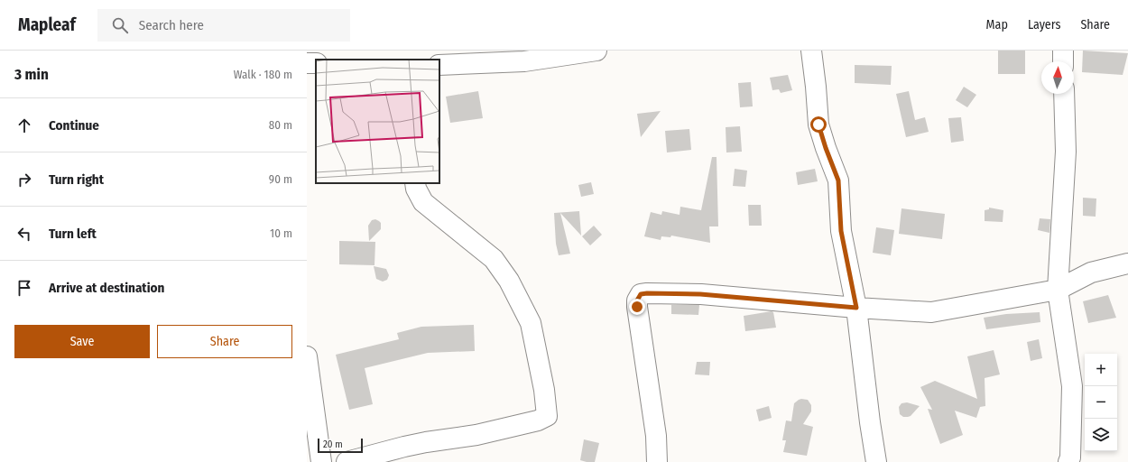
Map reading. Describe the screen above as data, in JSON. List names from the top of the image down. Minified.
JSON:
{"scale_bar":"20 m","north":"top","page":{"header":"Mapleaf","search":"Search here","nav":["Map","Layers","Share"],"heading":["3 min","Walk · 180 m"],"list":[["Continue","80 m"],["Turn right","90 m"],["Turn left","10 m"],"Arrive at destination"],"buttons":["Save","Share"],"map_buttons":["+","−"],"scale":"20 m"}}
